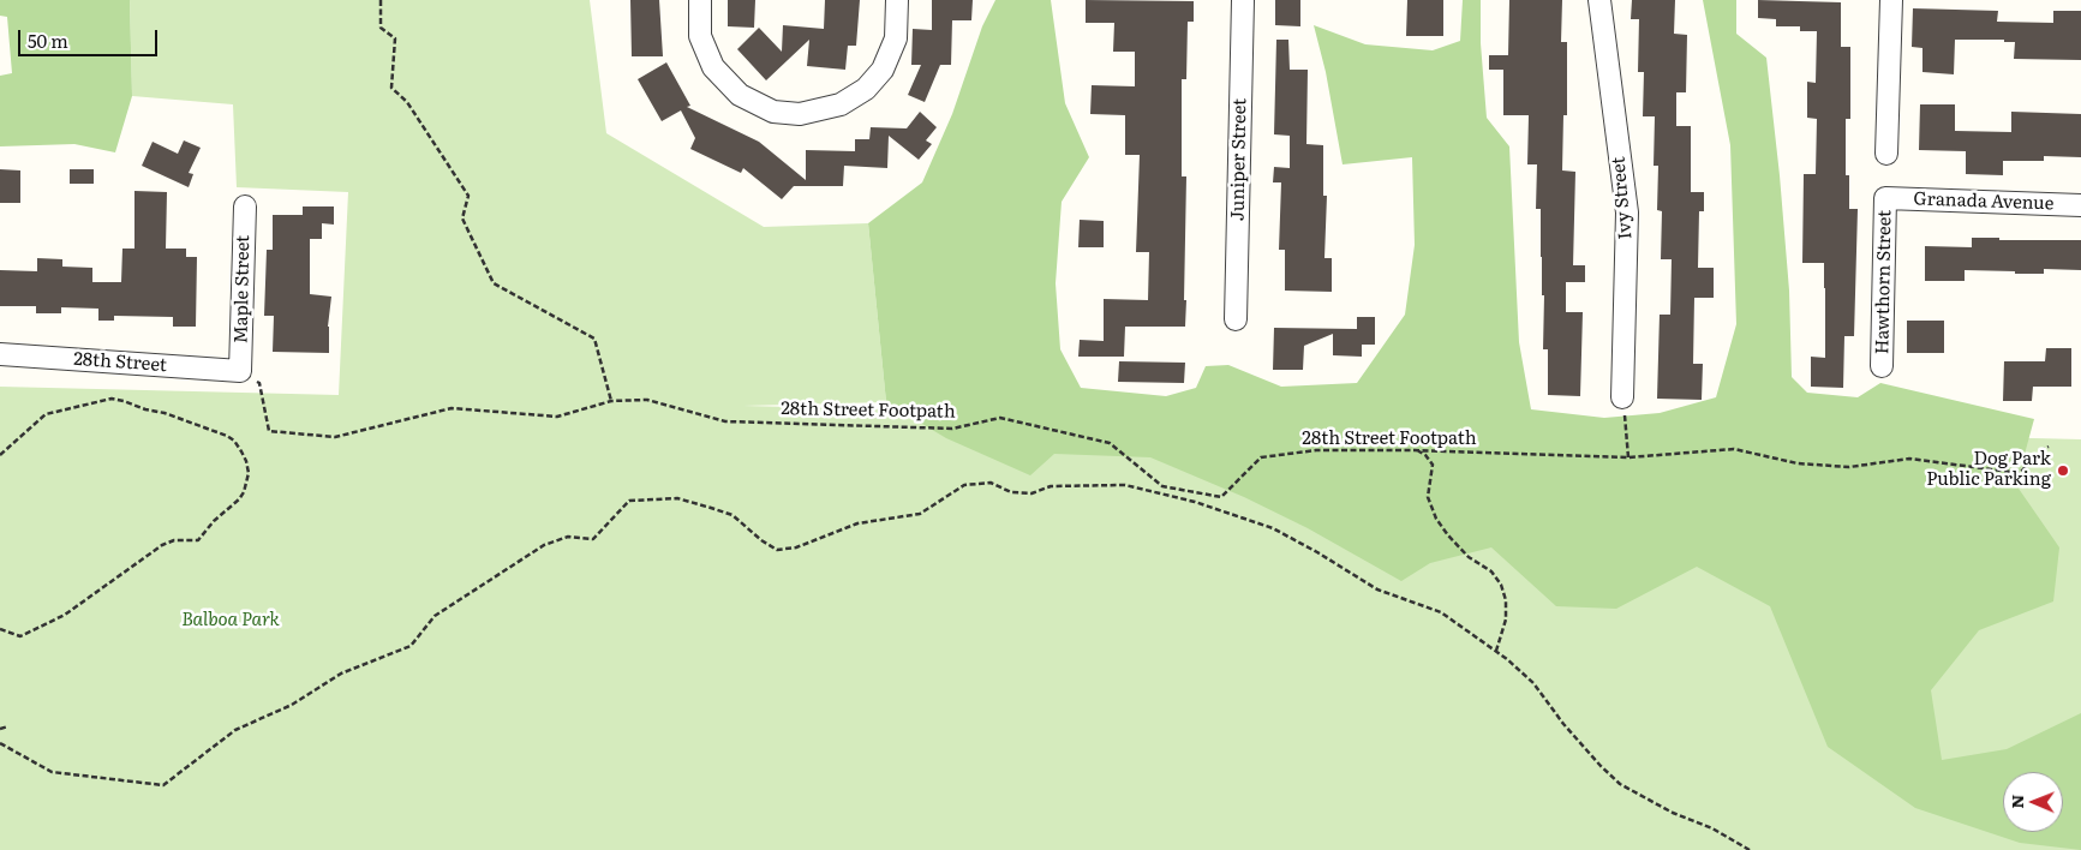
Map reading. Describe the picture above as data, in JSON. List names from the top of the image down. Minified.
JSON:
{"streets":{"street":["Juniper Street","Ivy Street","Granada Avenue","Hawthorn Street","Maple Street","28th Street"],"path":["28th Street Footpath"]},"crossings":[["Granada Avenue","Hawthorn Street"],["Maple Street","28th Street"]],"parks":["Balboa Park"],"places":["Dog Park Public Parking"],"scale_bar":"50 m","north":"left"}
